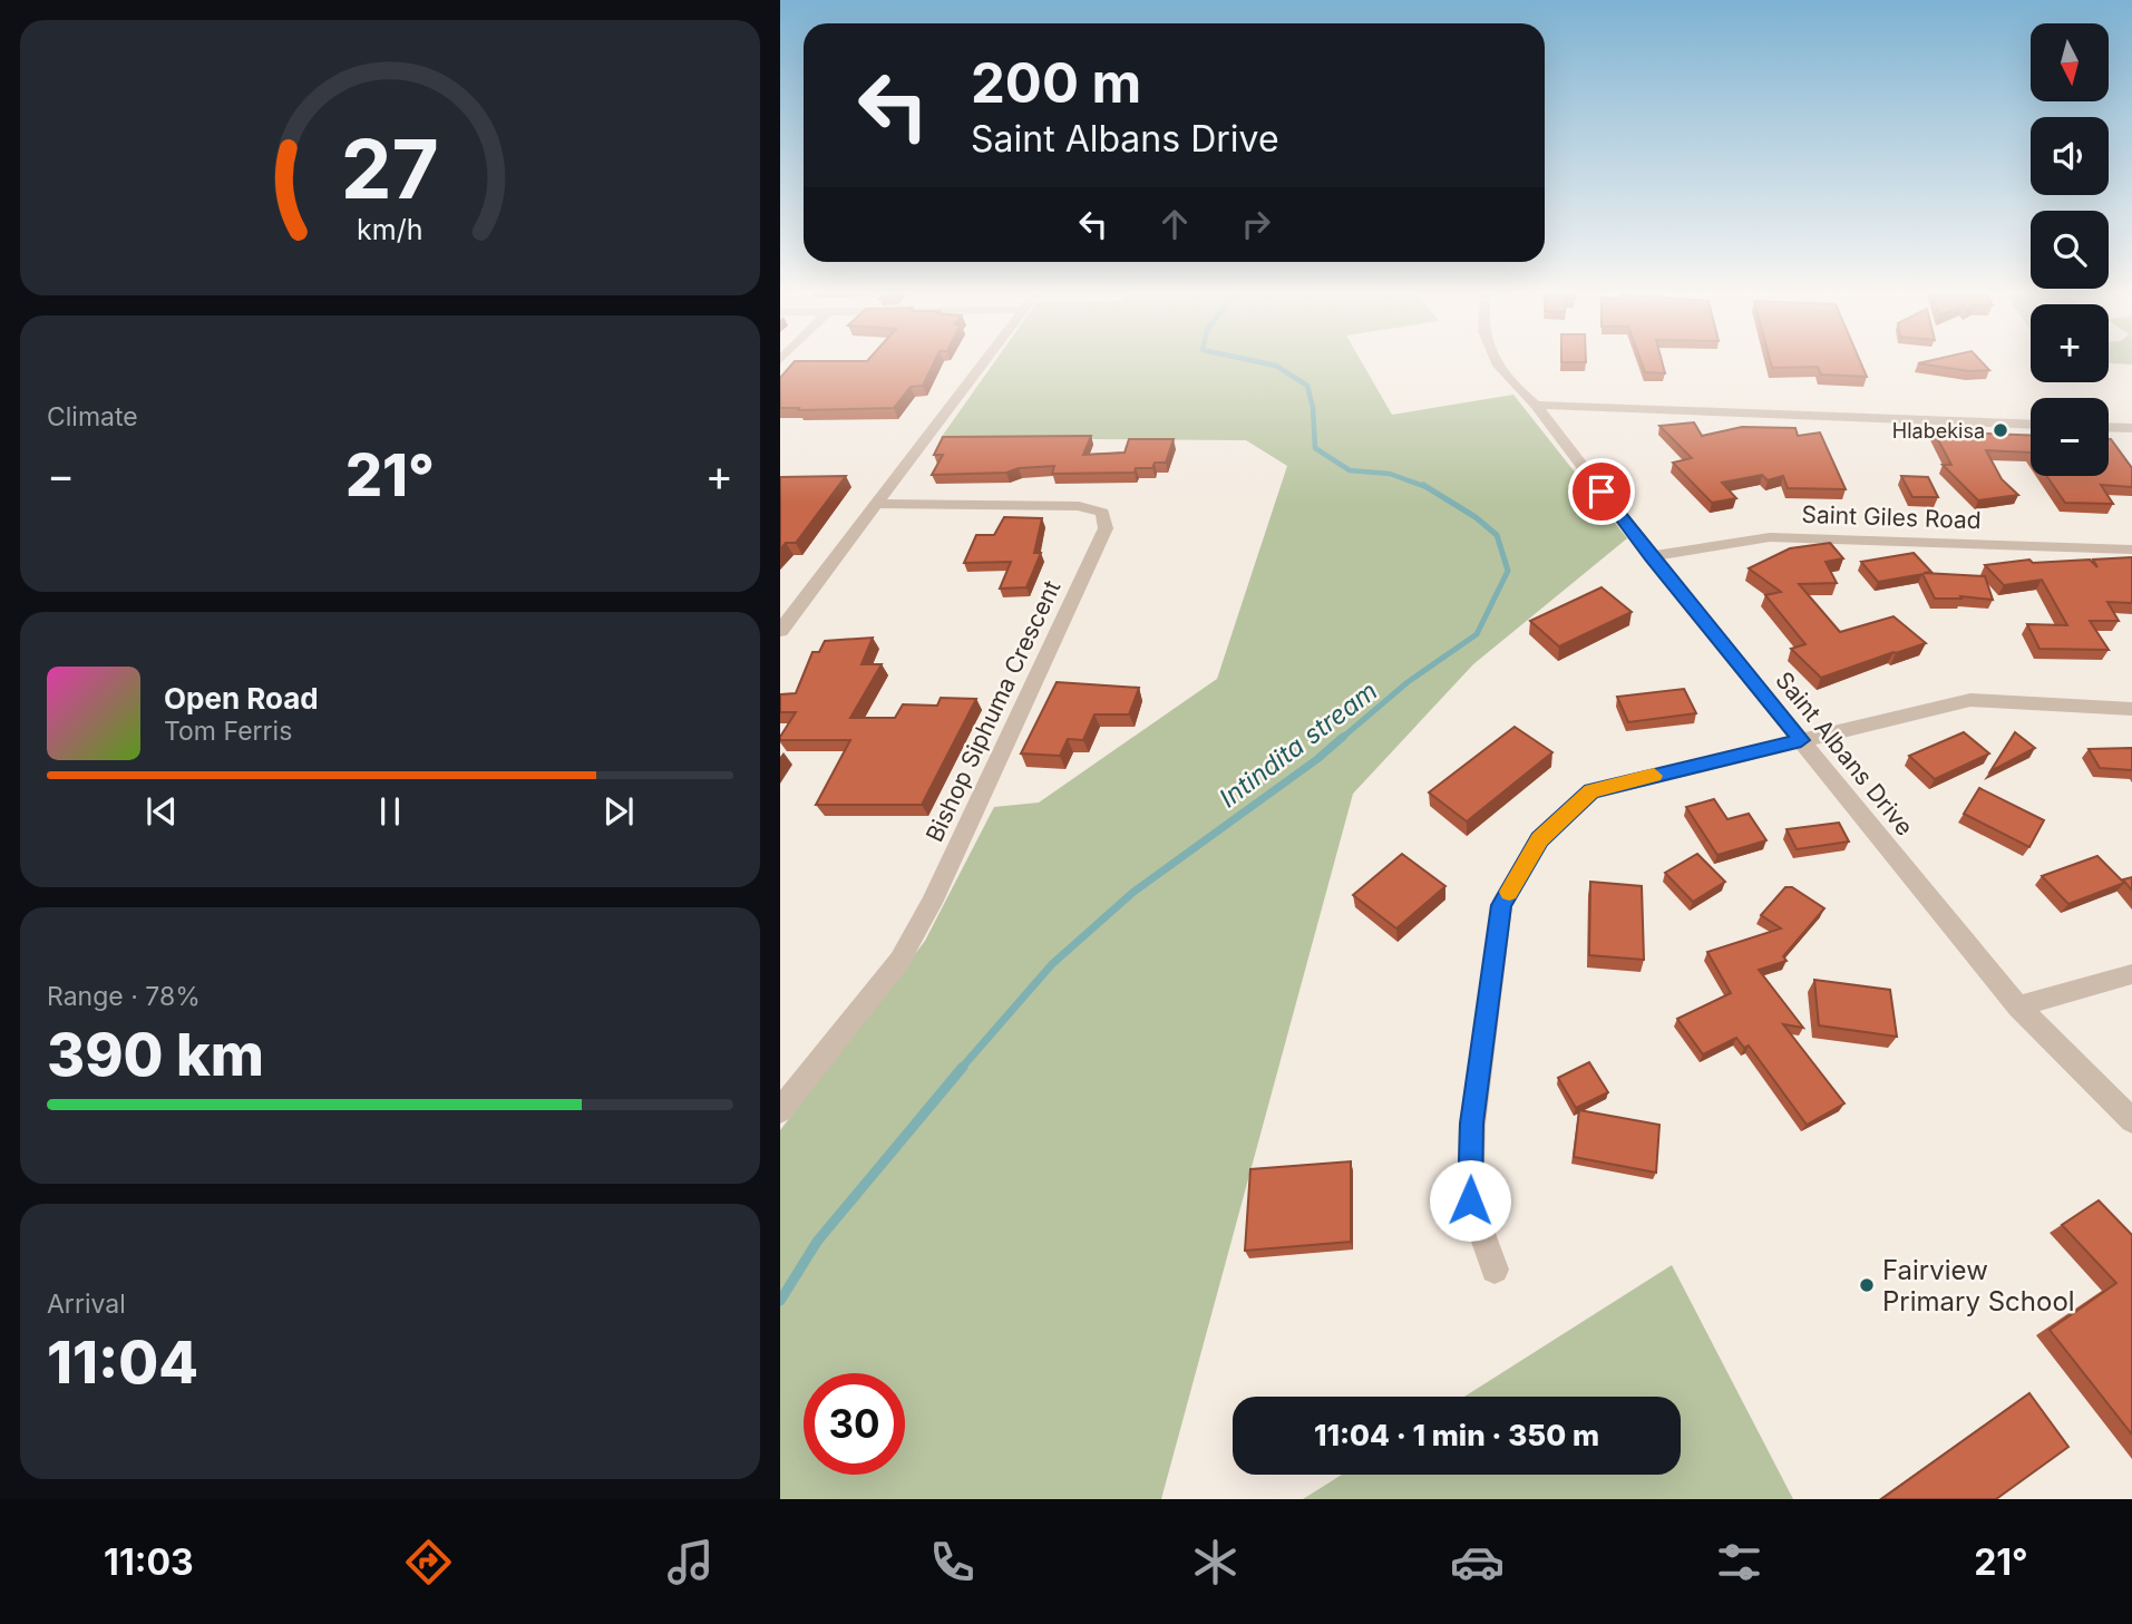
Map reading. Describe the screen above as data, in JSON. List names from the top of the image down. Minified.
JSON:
{"streets":{"street":["Saint Giles Road","Bishop Siphuma Crescent","Saint Albans Drive"]},"crossings":[["Saint Giles Road","Saint Albans Drive"]],"water":["Intindita stream"],"places":["Hlabekisa","Fairview Primary School"],"north":"bottom","page":{"map_buttons":["+","−"],"turn":["200 m","Saint Albans Drive"],"tile":["Climate",["Range · 78%","390 km"],["Arrival","11:04"]],"heat":["−","21°","+"],"song":["Open Road","Tom Ferris"],"limit":"30","trip":"11:04 · 1 min · 350 m","tabs":["11:03","21°"],"gauge":["27","km/h"]}}
